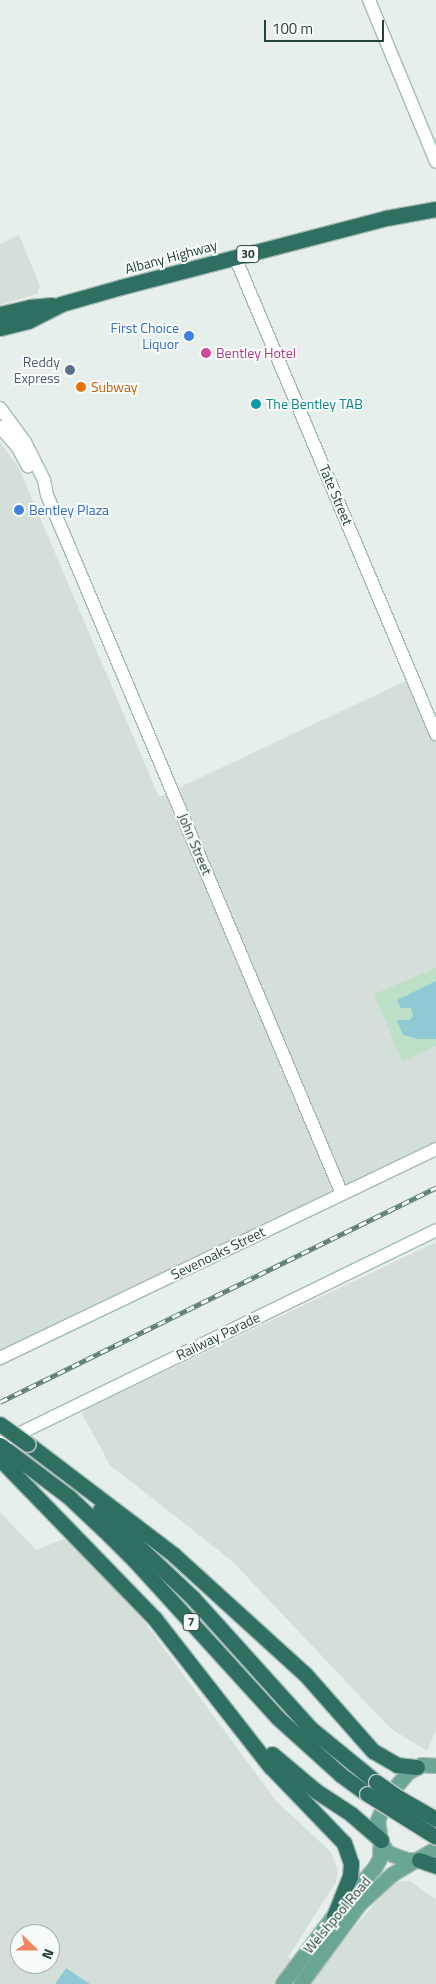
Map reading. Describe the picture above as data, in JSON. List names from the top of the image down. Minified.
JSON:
{"streets":{"highway":["30","Albany Highway","7"],"main road":["Tate Street","John Street","Sevenoaks Street","Railway Parade","Welshpool Road"]},"crossings":[["Albany Highway","Tate Street"],["John Street","Sevenoaks Street"],["Railway Parade","7"],["7","Welshpool Road"]],"places":["First Choice Liquor","Bentley Hotel","Reddy Express","Subway","The Bentley TAB","Bentley Plaza"],"scale_bar":"100 m","north":"right"}
